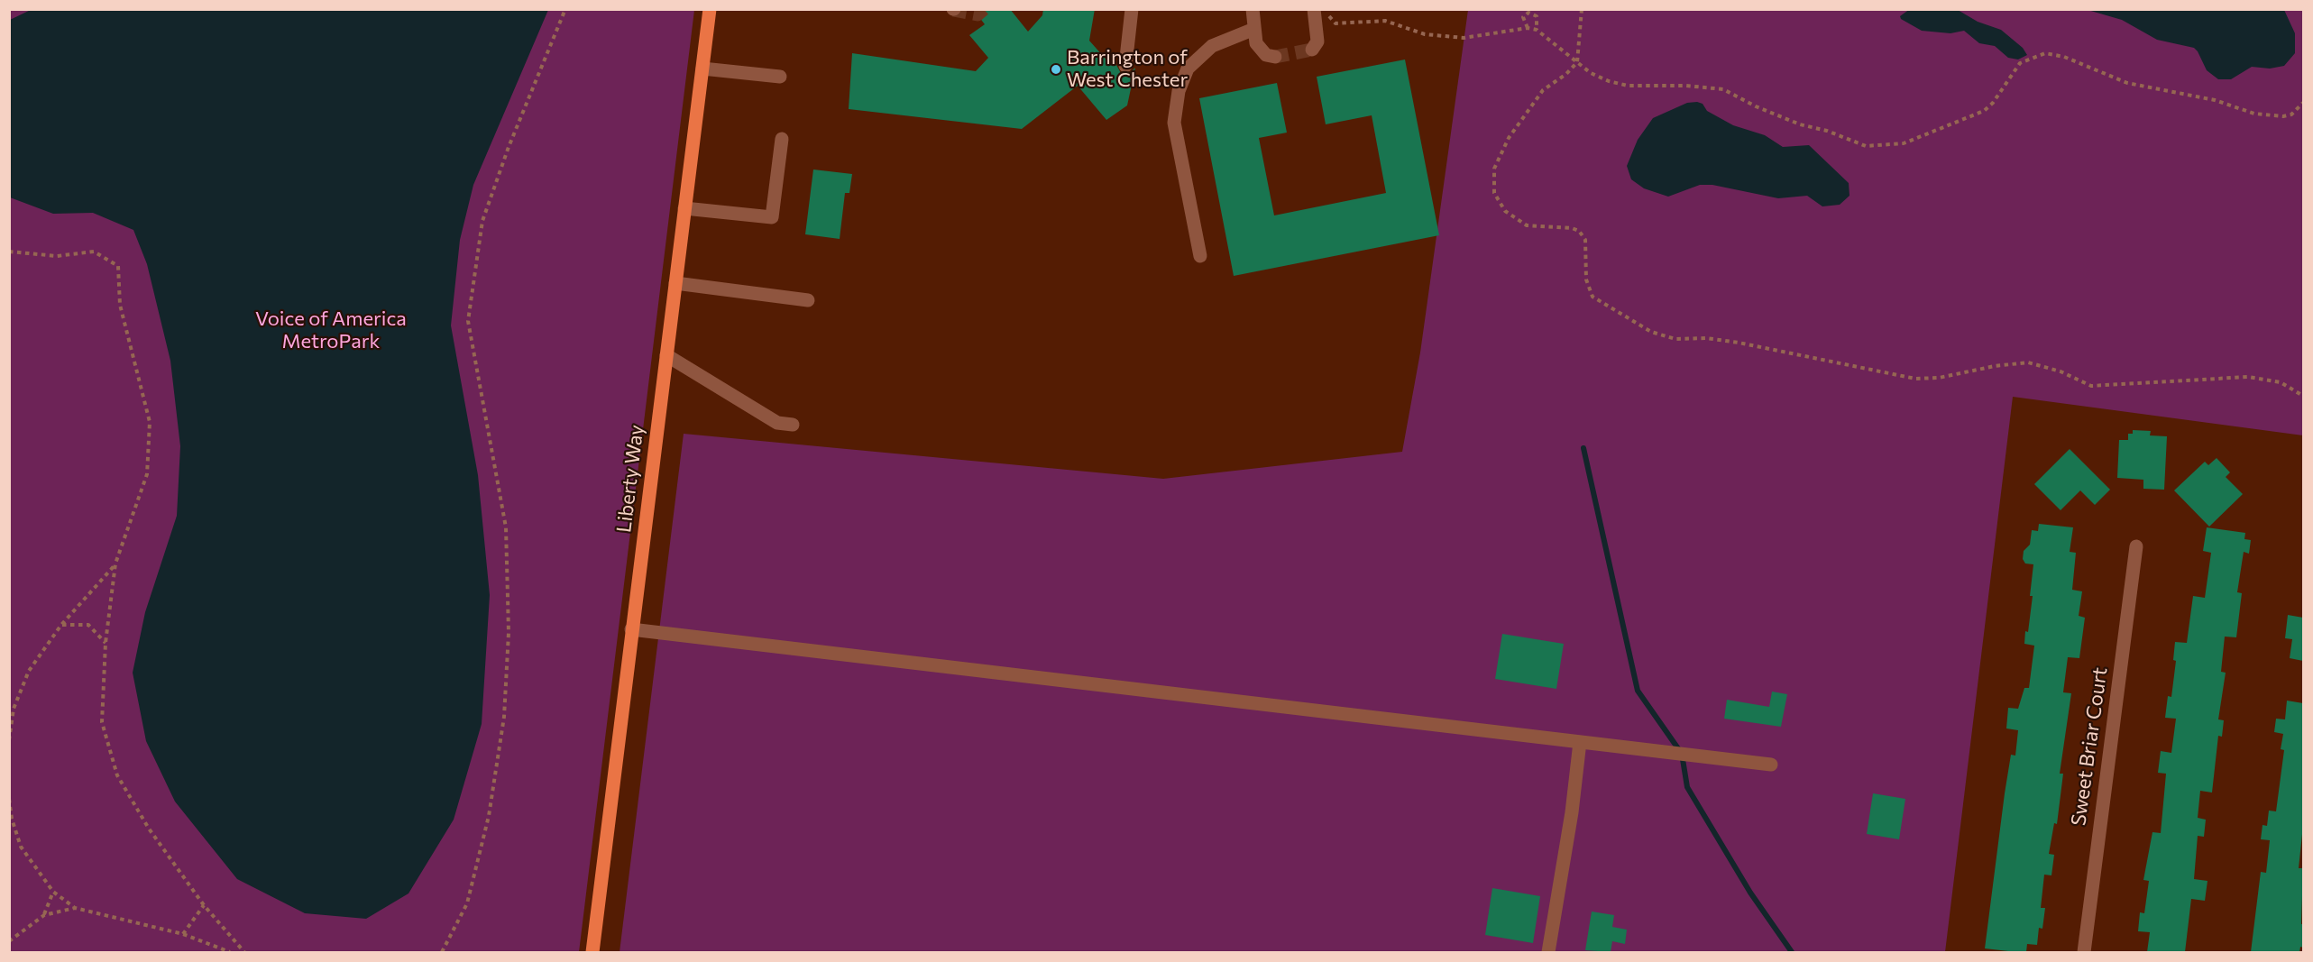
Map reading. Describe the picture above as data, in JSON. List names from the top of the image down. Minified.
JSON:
{"streets":{"main road":["Liberty Way"],"street":["Sweet Briar Court"]},"parks":["Voice of America MetroPark"],"places":["Barrington of West Chester"]}
